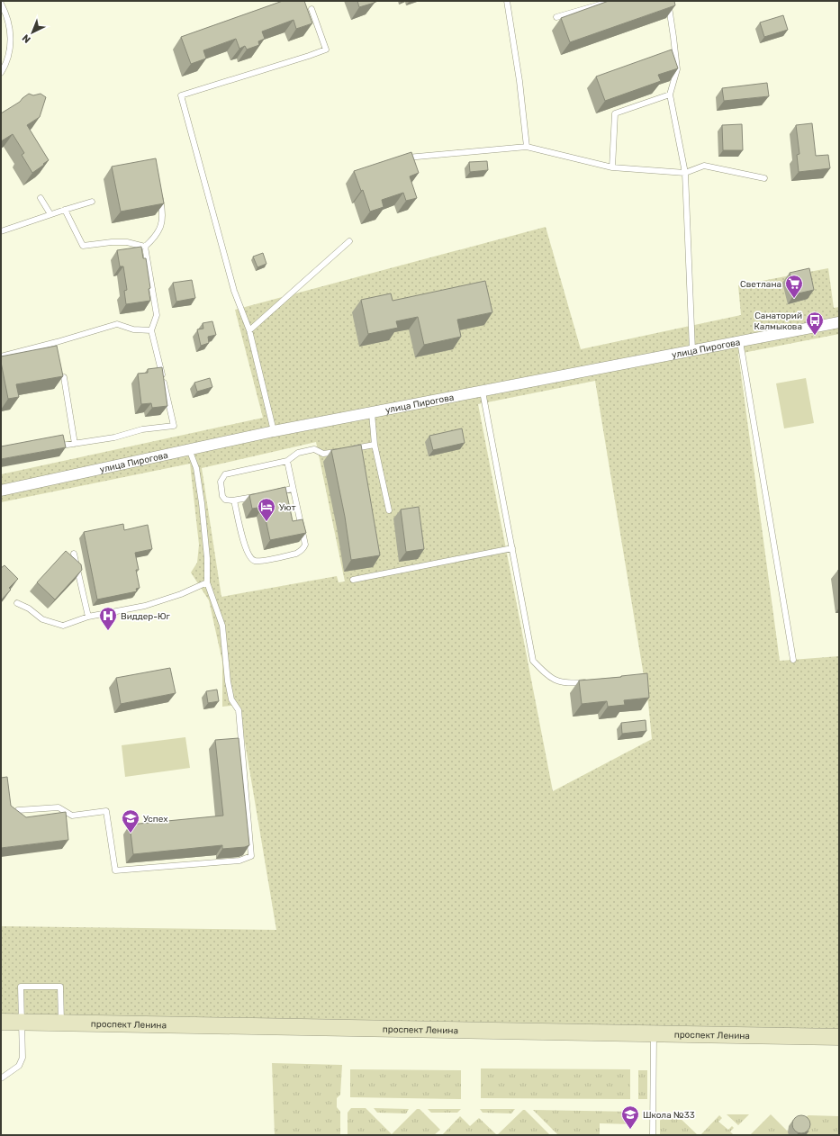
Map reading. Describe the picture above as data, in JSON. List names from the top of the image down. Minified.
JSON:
{"streets":{"main road":["проспект Ленина"],"street":["улица Пирогова"]},"places":{"supermarket":["Светлана"],"bus stop":["Санаторий Калмыкова"],"hotel":["Уют"],"hospital":["Виддер-Юг"],"school or university":["Успех","Школа №33"]},"north":"bottom left"}
